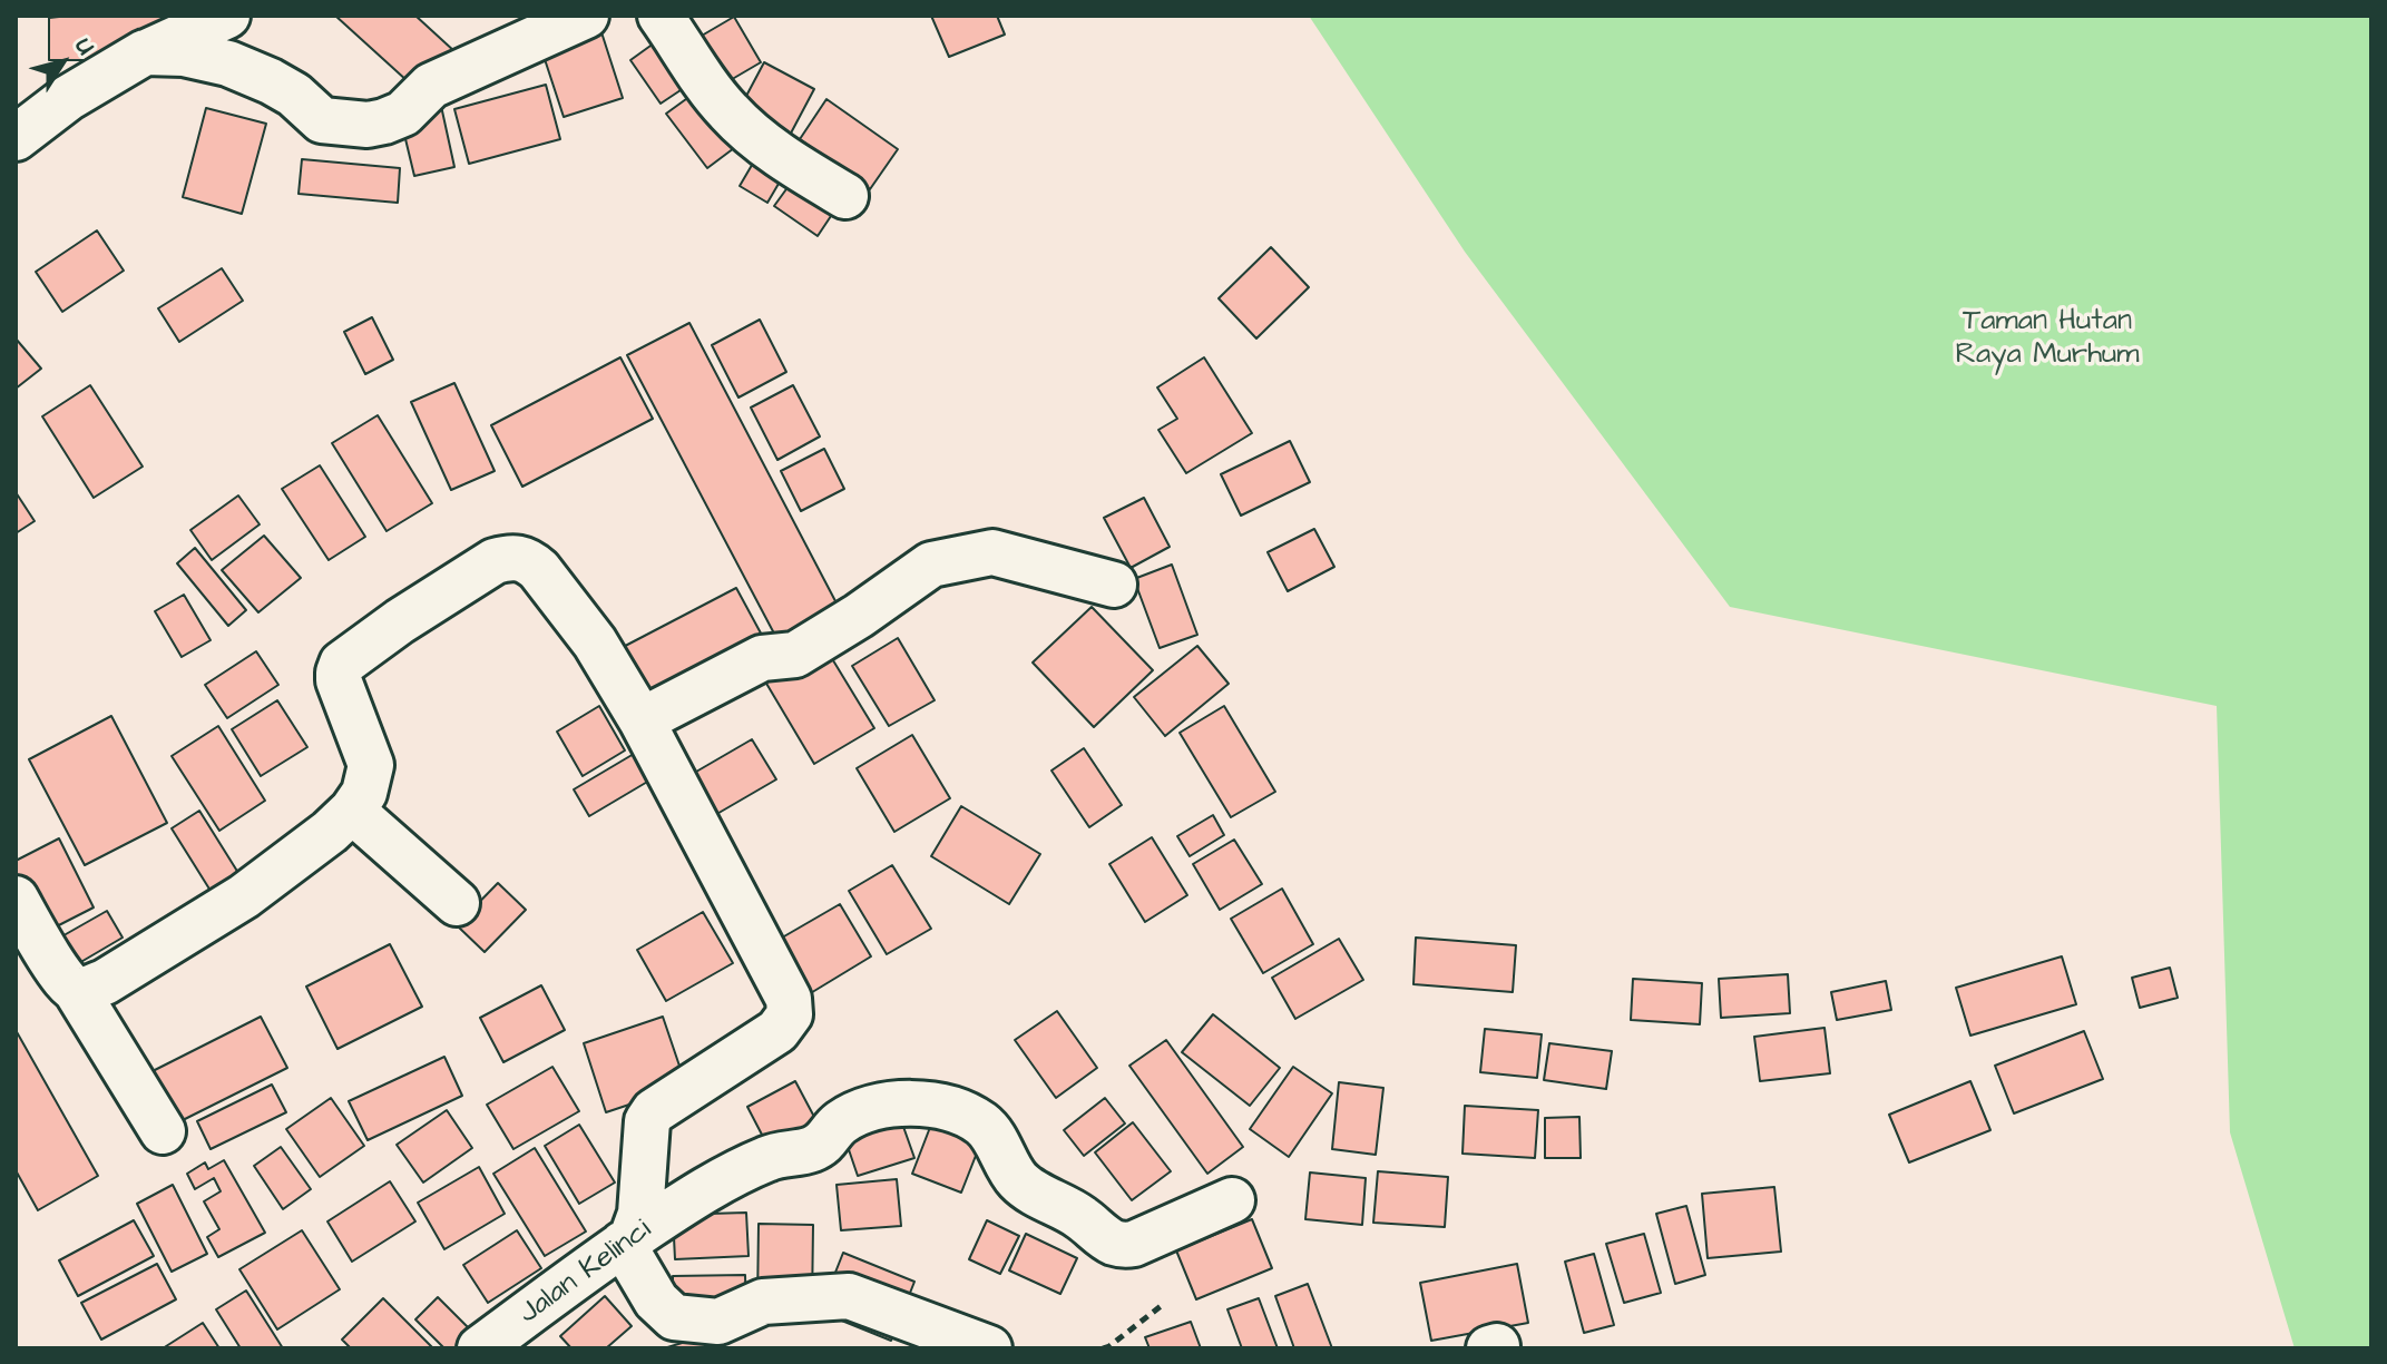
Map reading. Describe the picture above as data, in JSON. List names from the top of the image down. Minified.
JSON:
{"streets":{"street":["Jalan Kelinci"]},"parks":["Taman Hutan Raya Murhum"],"north":"top right"}
